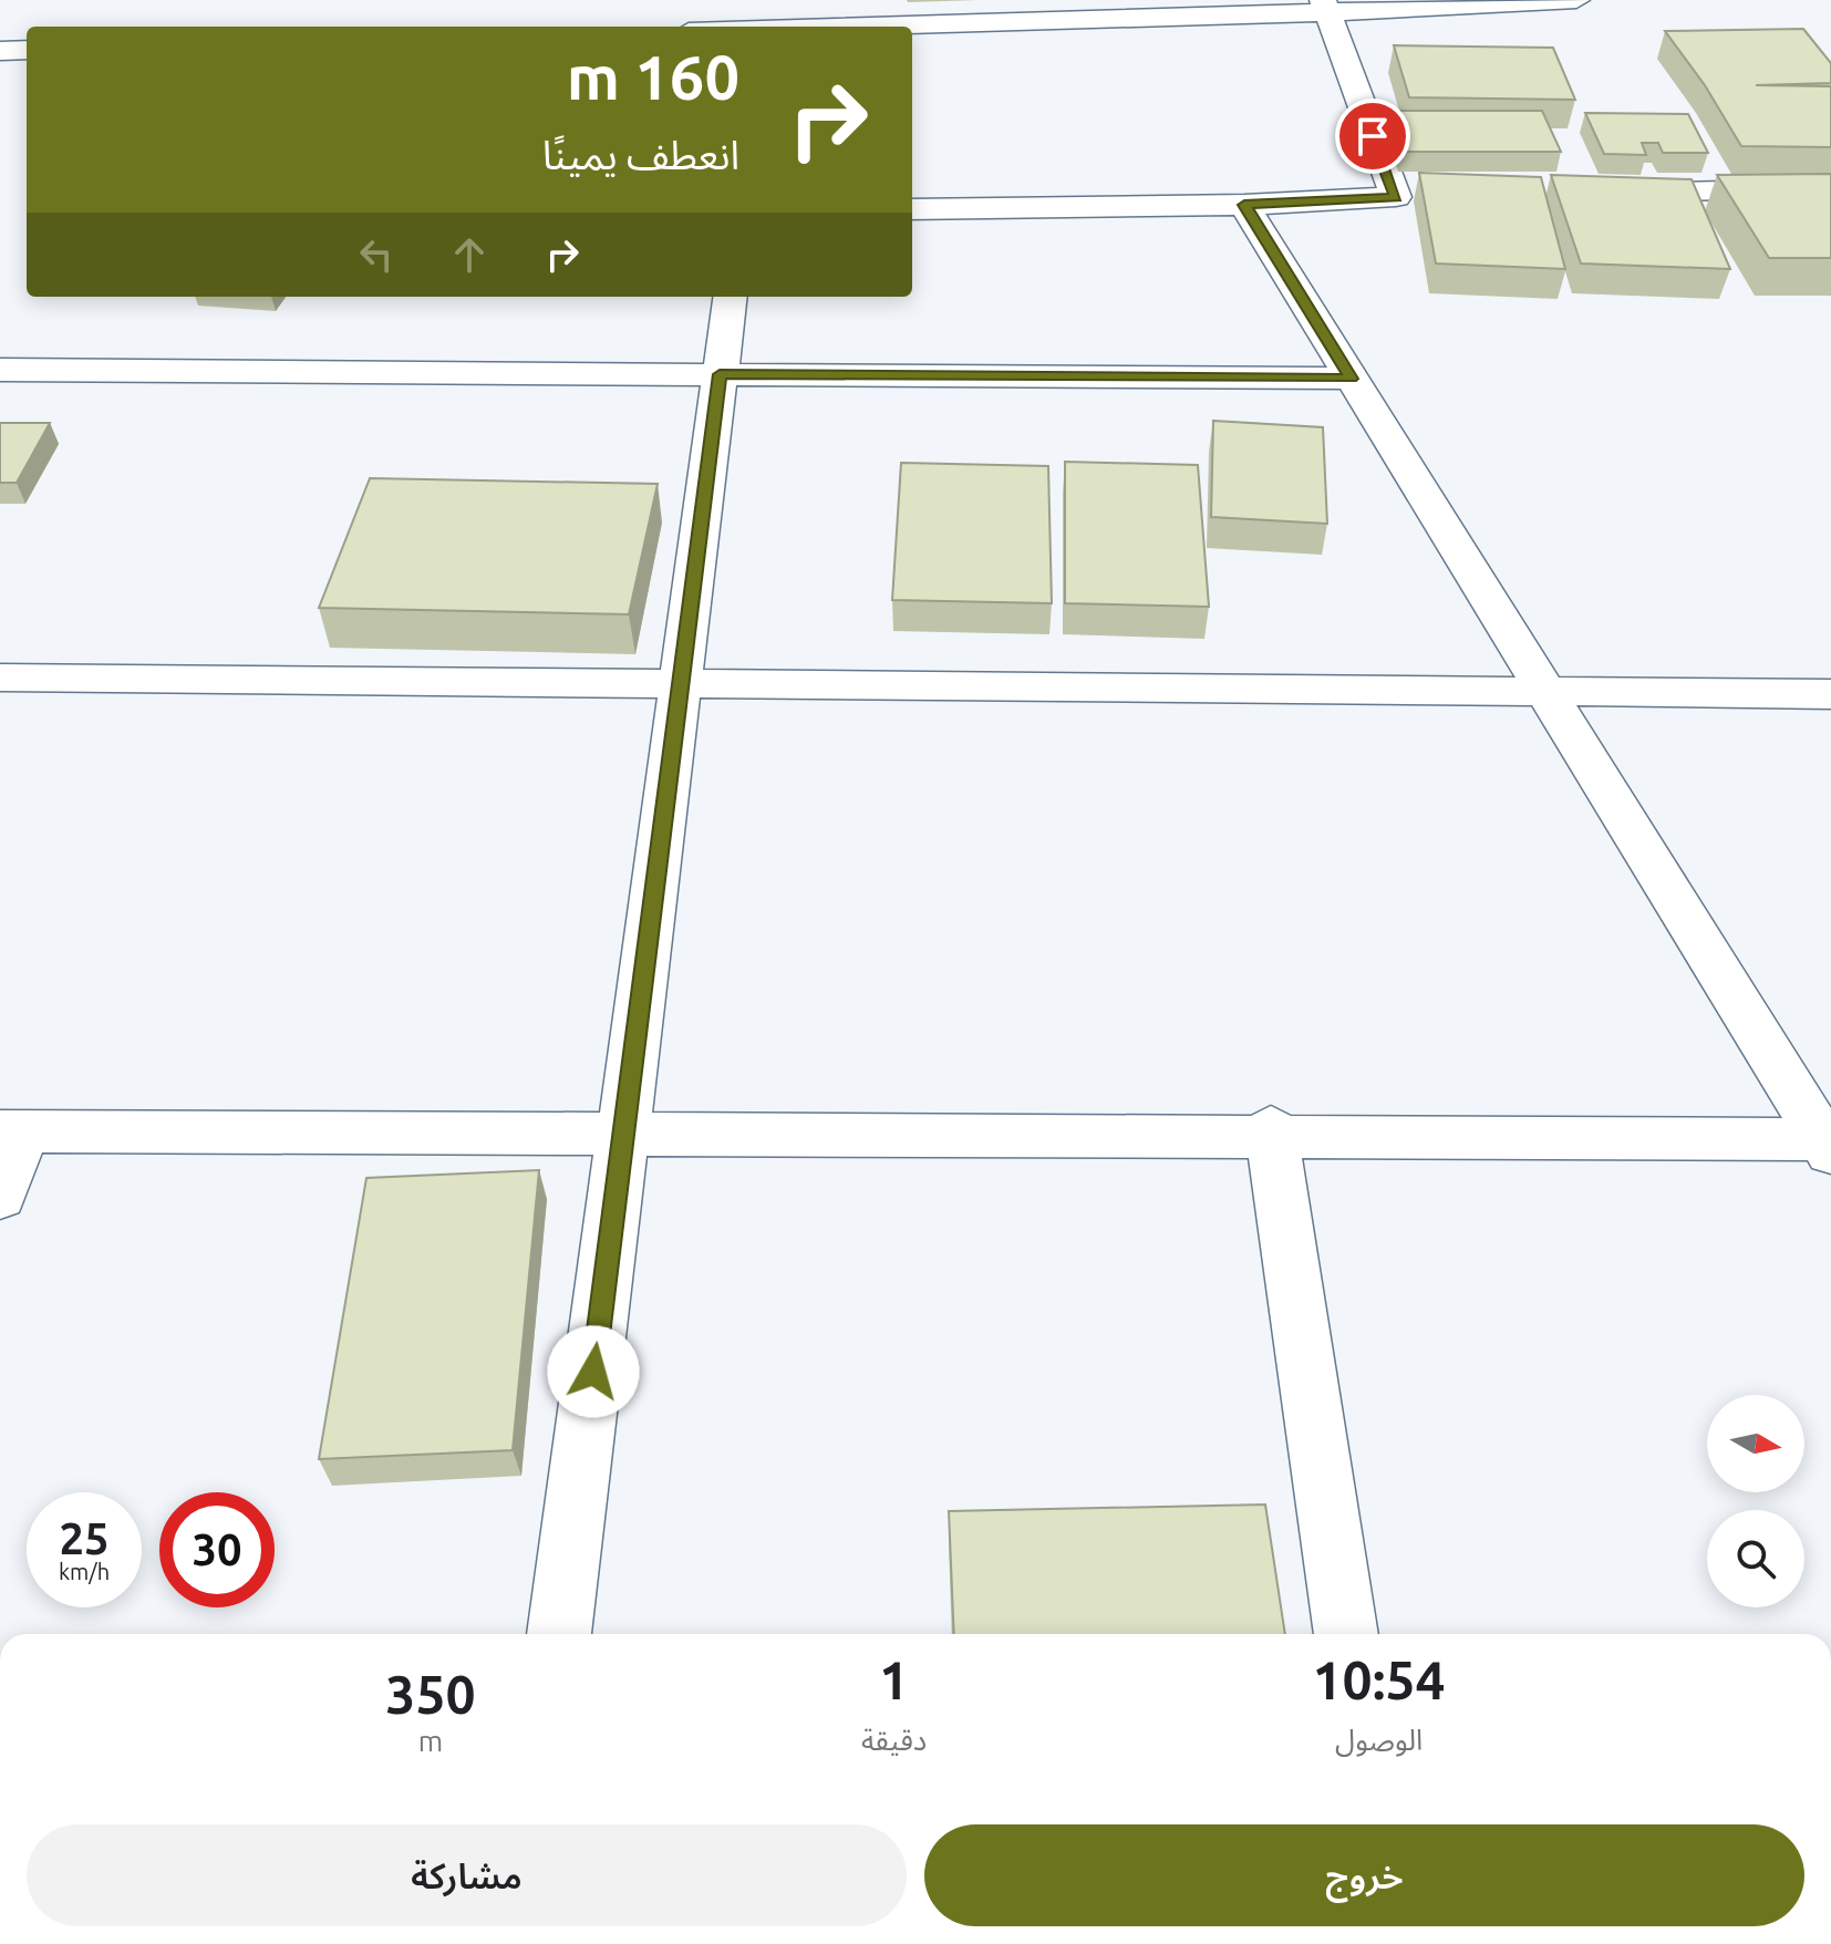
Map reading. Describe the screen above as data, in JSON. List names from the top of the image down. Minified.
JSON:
{"north":"right","page":{"turn":["160 m","انعطف يمينًا"],"speed":"25 km/h","limit":"30","eta":["10:54","الوصول","1","دقيقة","350","m"],"buttons":["خروج","مشاركة"]}}
